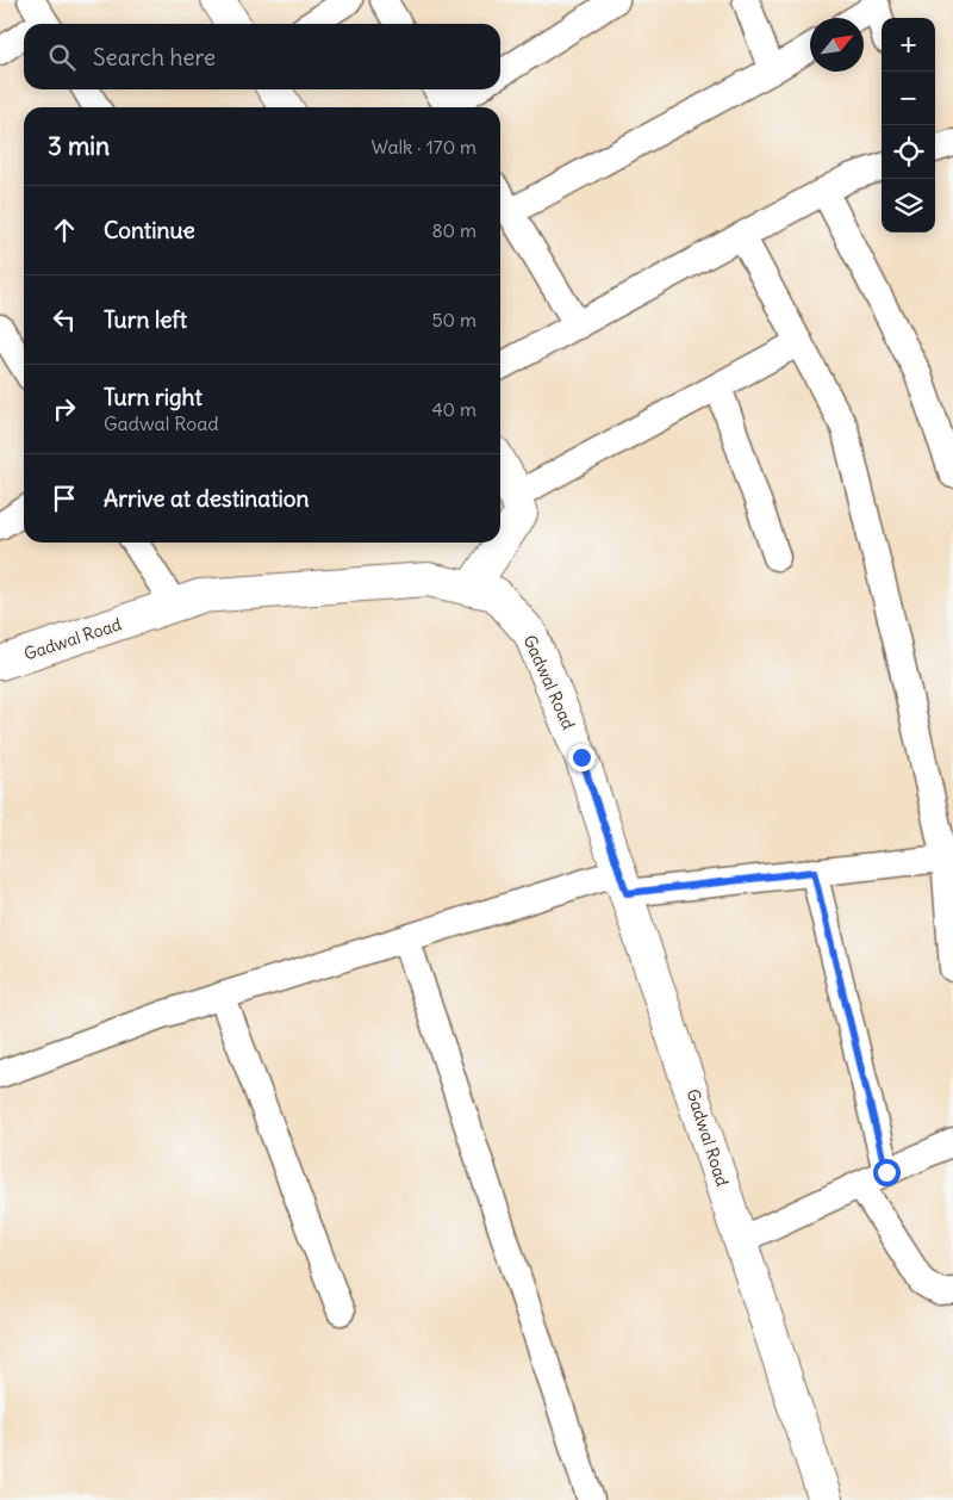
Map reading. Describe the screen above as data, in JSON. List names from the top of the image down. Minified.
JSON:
{"streets":{"street":["Gadwal Road"]},"north":"top right","page":{"map_buttons":["+","−"],"search":"Search here","heading":["3 min","Walk · 170 m"],"list":[["Continue","80 m"],["Turn left","50 m"],["Turn right","Gadwal Road","40 m"],"Arrive at destination"]}}
